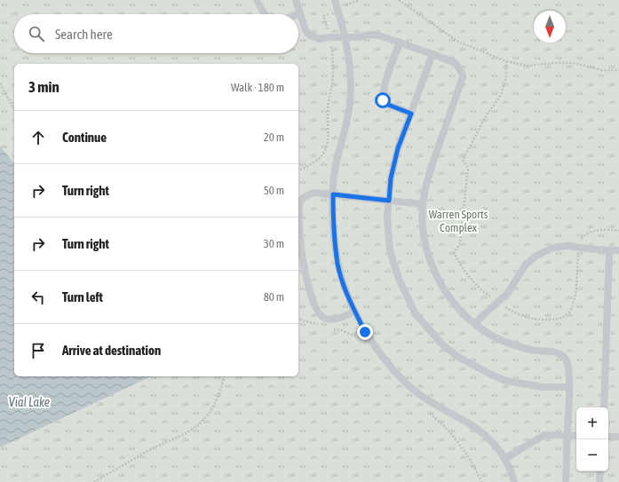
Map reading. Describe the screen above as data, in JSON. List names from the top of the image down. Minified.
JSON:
{"water":["Vial Lake"],"parks":["Warren Sports Complex"],"north":"bottom","page":{"search":"Search here","heading":["3 min","Walk · 180 m"],"list":[["Continue","20 m"],["Turn right","50 m"],["Turn right","30 m"],["Turn left","80 m"],"Arrive at destination"],"map_buttons":["+","−"]}}
